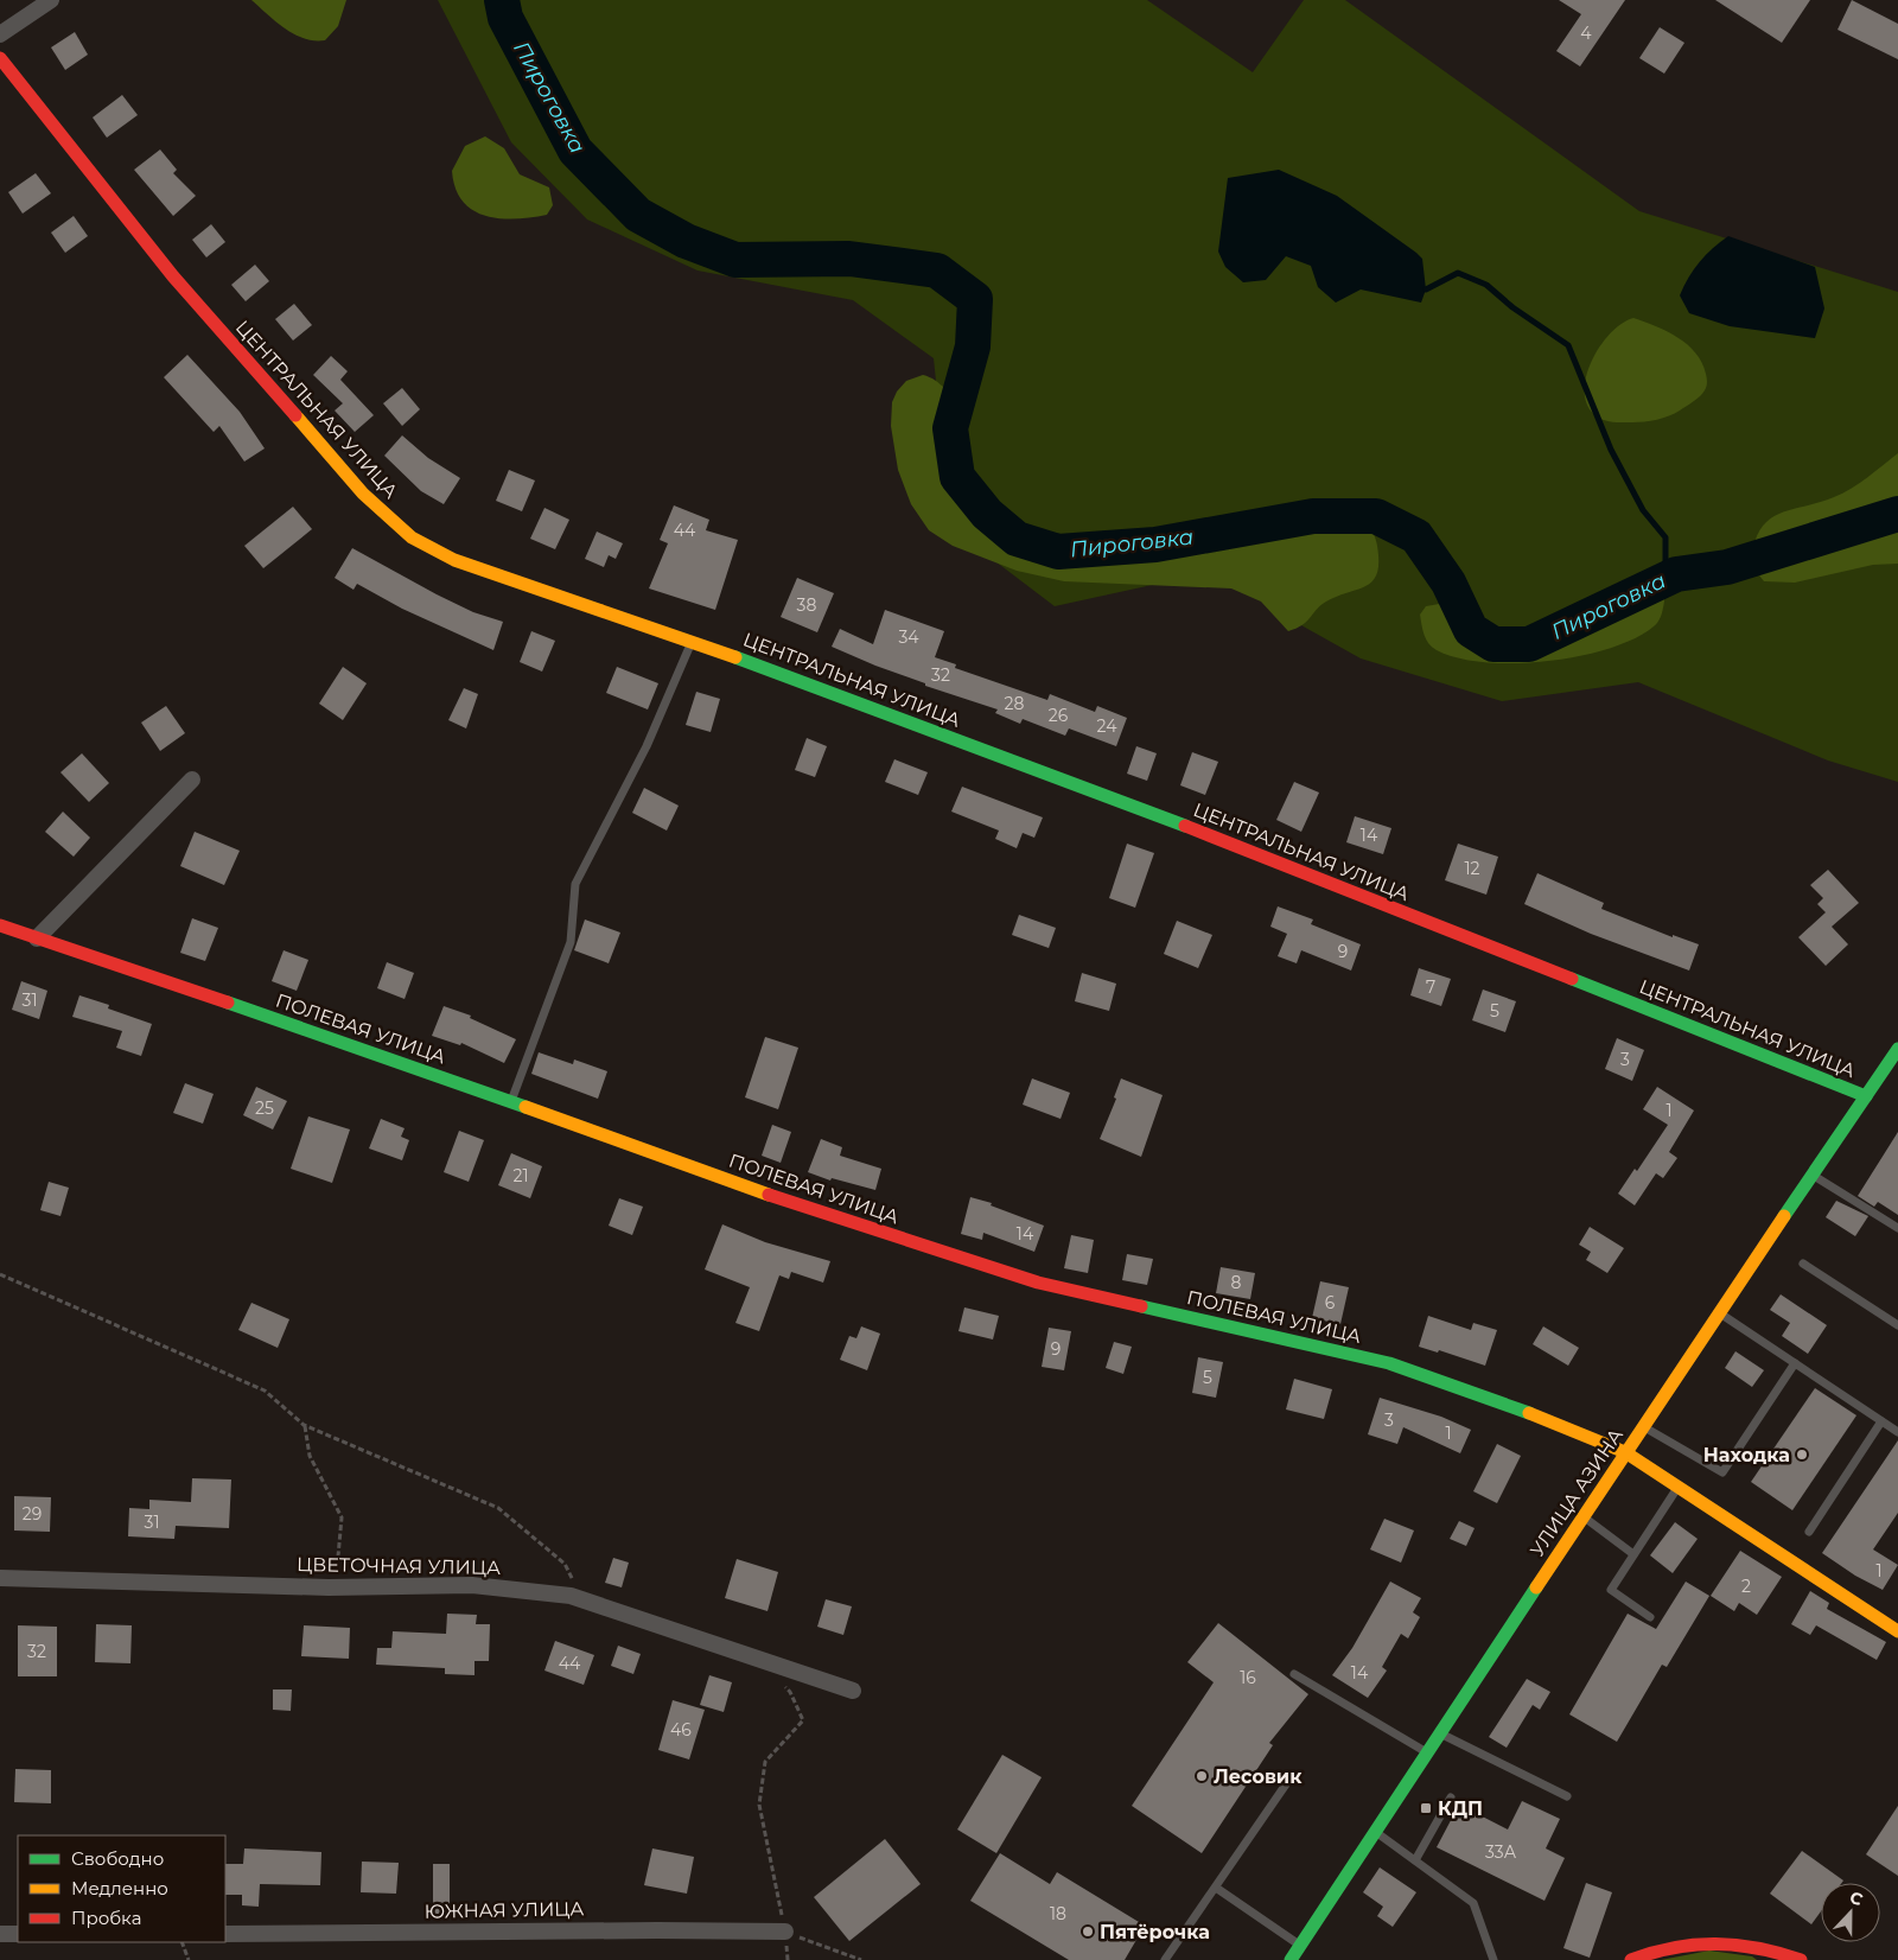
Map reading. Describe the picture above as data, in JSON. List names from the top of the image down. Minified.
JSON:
{"streets":{"street":["ЦЕНТРАЛЬНАЯ УЛИЦА","ПОЛЕВАЯ УЛИЦА","УЛИЦА АЗИНА","ЦВЕТОЧНАЯ УЛИЦА","ЮЖНАЯ УЛИЦА"]},"crossings":[["ЦЕНТРАЛЬНАЯ УЛИЦА","УЛИЦА АЗИНА"],["ПОЛЕВАЯ УЛИЦА","УЛИЦА АЗИНА"]],"water":["Пироговка"],"places":{"other":["Находка","Лесовик","Пятёрочка"],"transit":["КДП"]},"house_numbers":["4","44","38","34","32","28","26","24","14","12","9","7","31","5","3","25","1","21","14","8","6","9","5","3","1","29","31","1","2","32","44","14","16","46","33А","18"],"legend":["Свободно","Медленно","Пробка"],"north":"top"}
